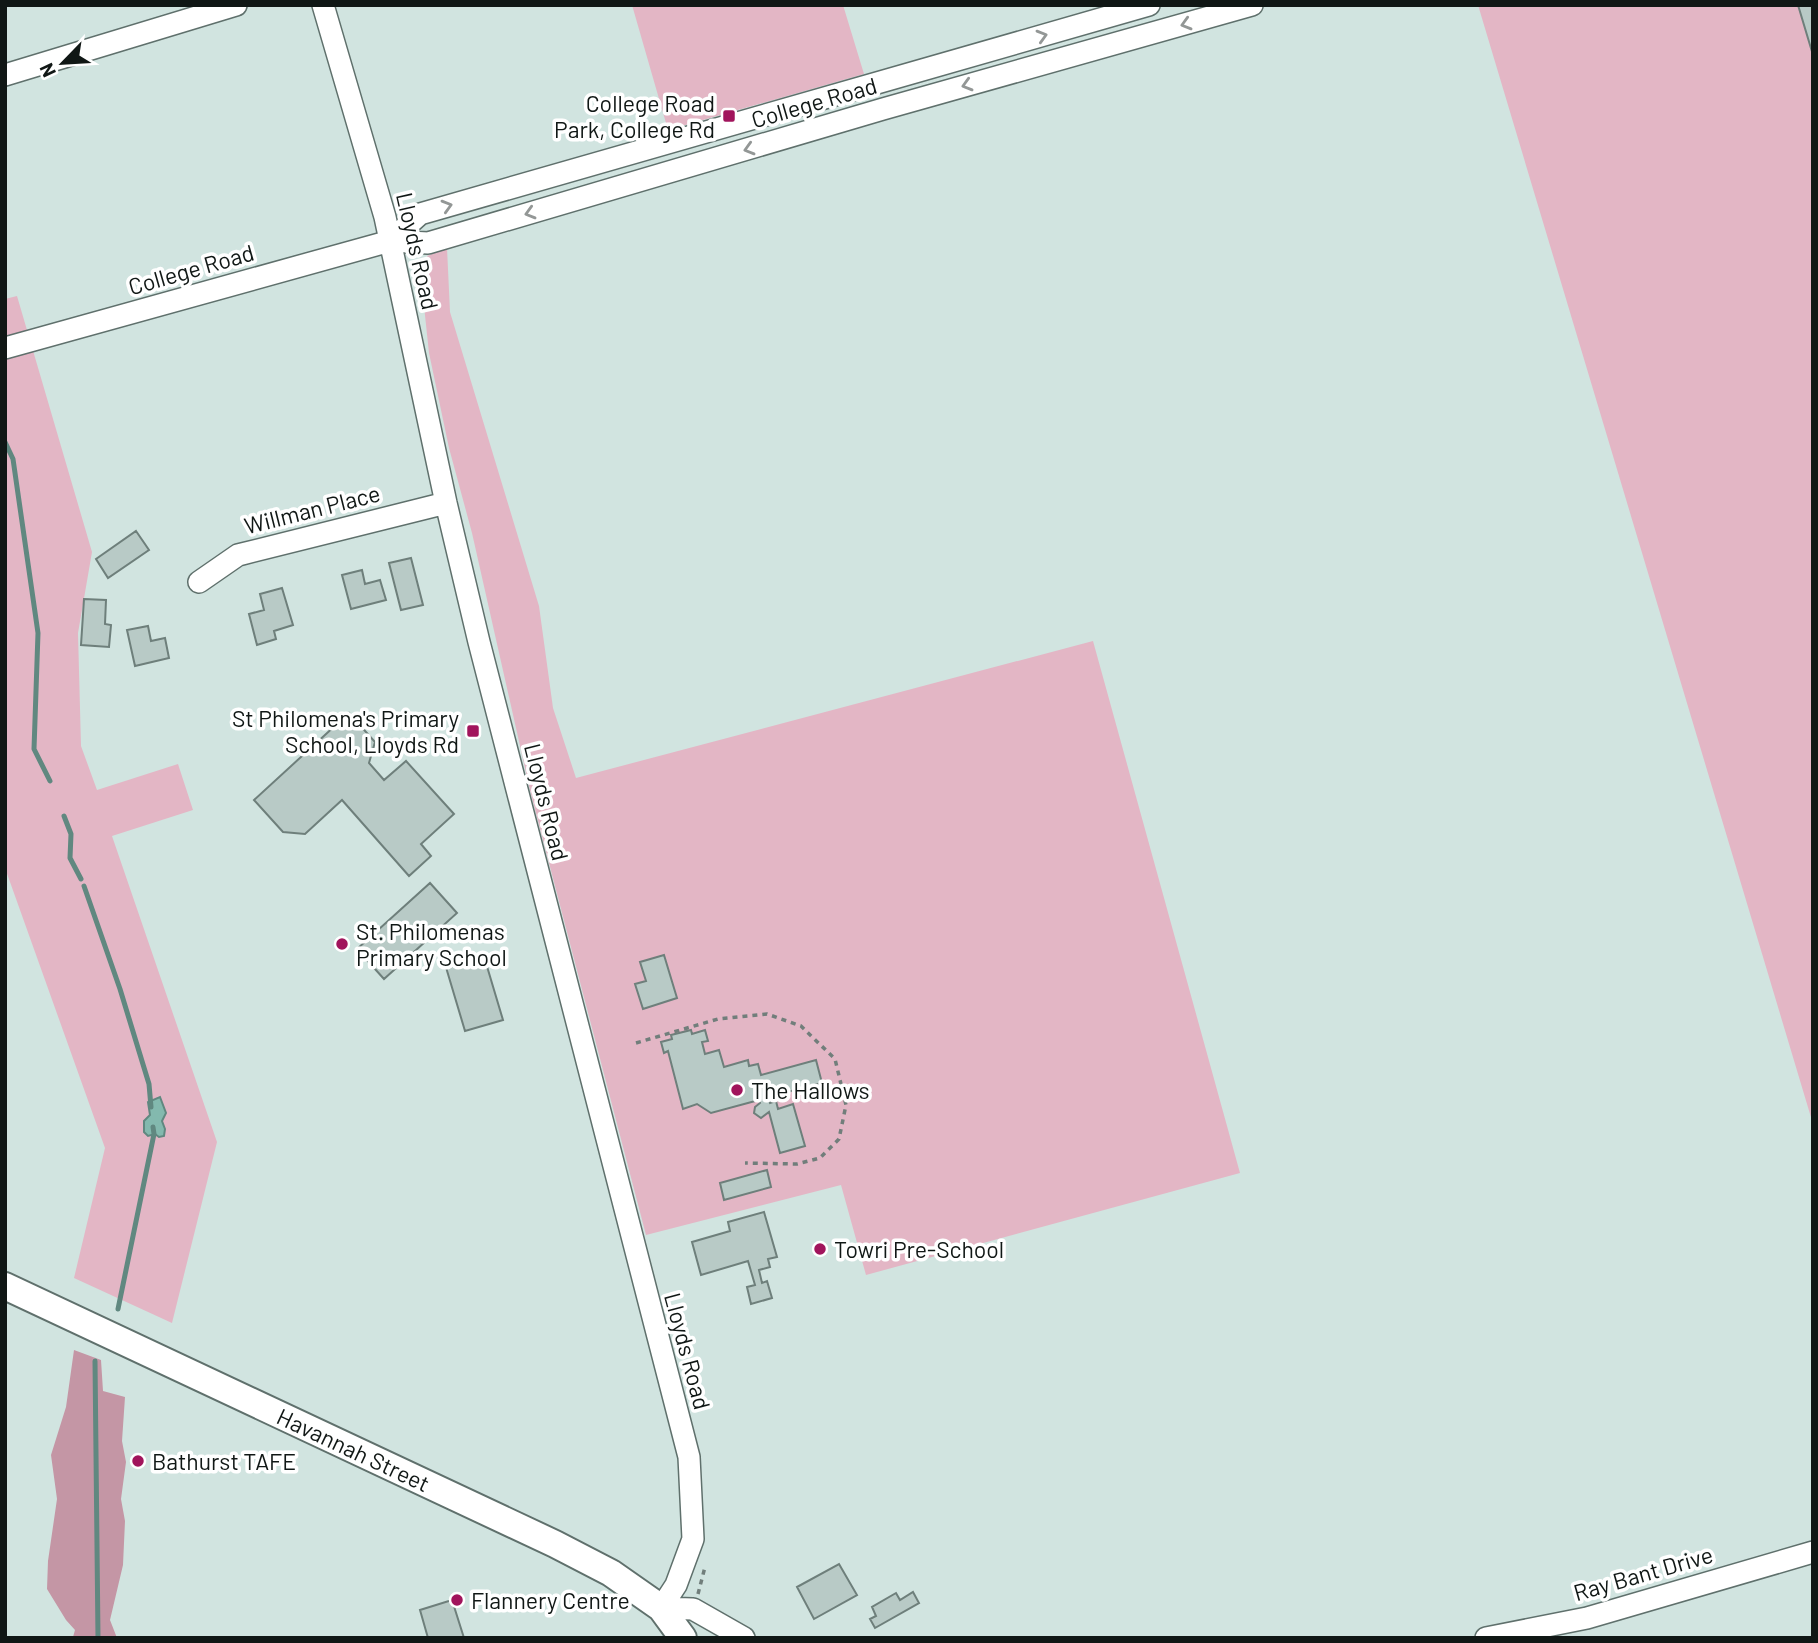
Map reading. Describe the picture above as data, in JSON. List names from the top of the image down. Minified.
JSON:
{"streets":{"street":["College Road","Lloyds Road","Willman Place","Havannah Street","Ray Bant Drive"]},"crossings":[["College Road","Lloyds Road"],["Lloyds Road","Willman Place"],["Lloyds Road","Havannah Street"]],"places":{"transit":["College Road Park, College Rd","St Philomena's Primary School, Lloyds Rd"],"other":["St. Philomenas Primary School","The Hallows","Towri Pre-School","Bathurst TAFE","Flannery Centre"]},"north":"bottom left"}
